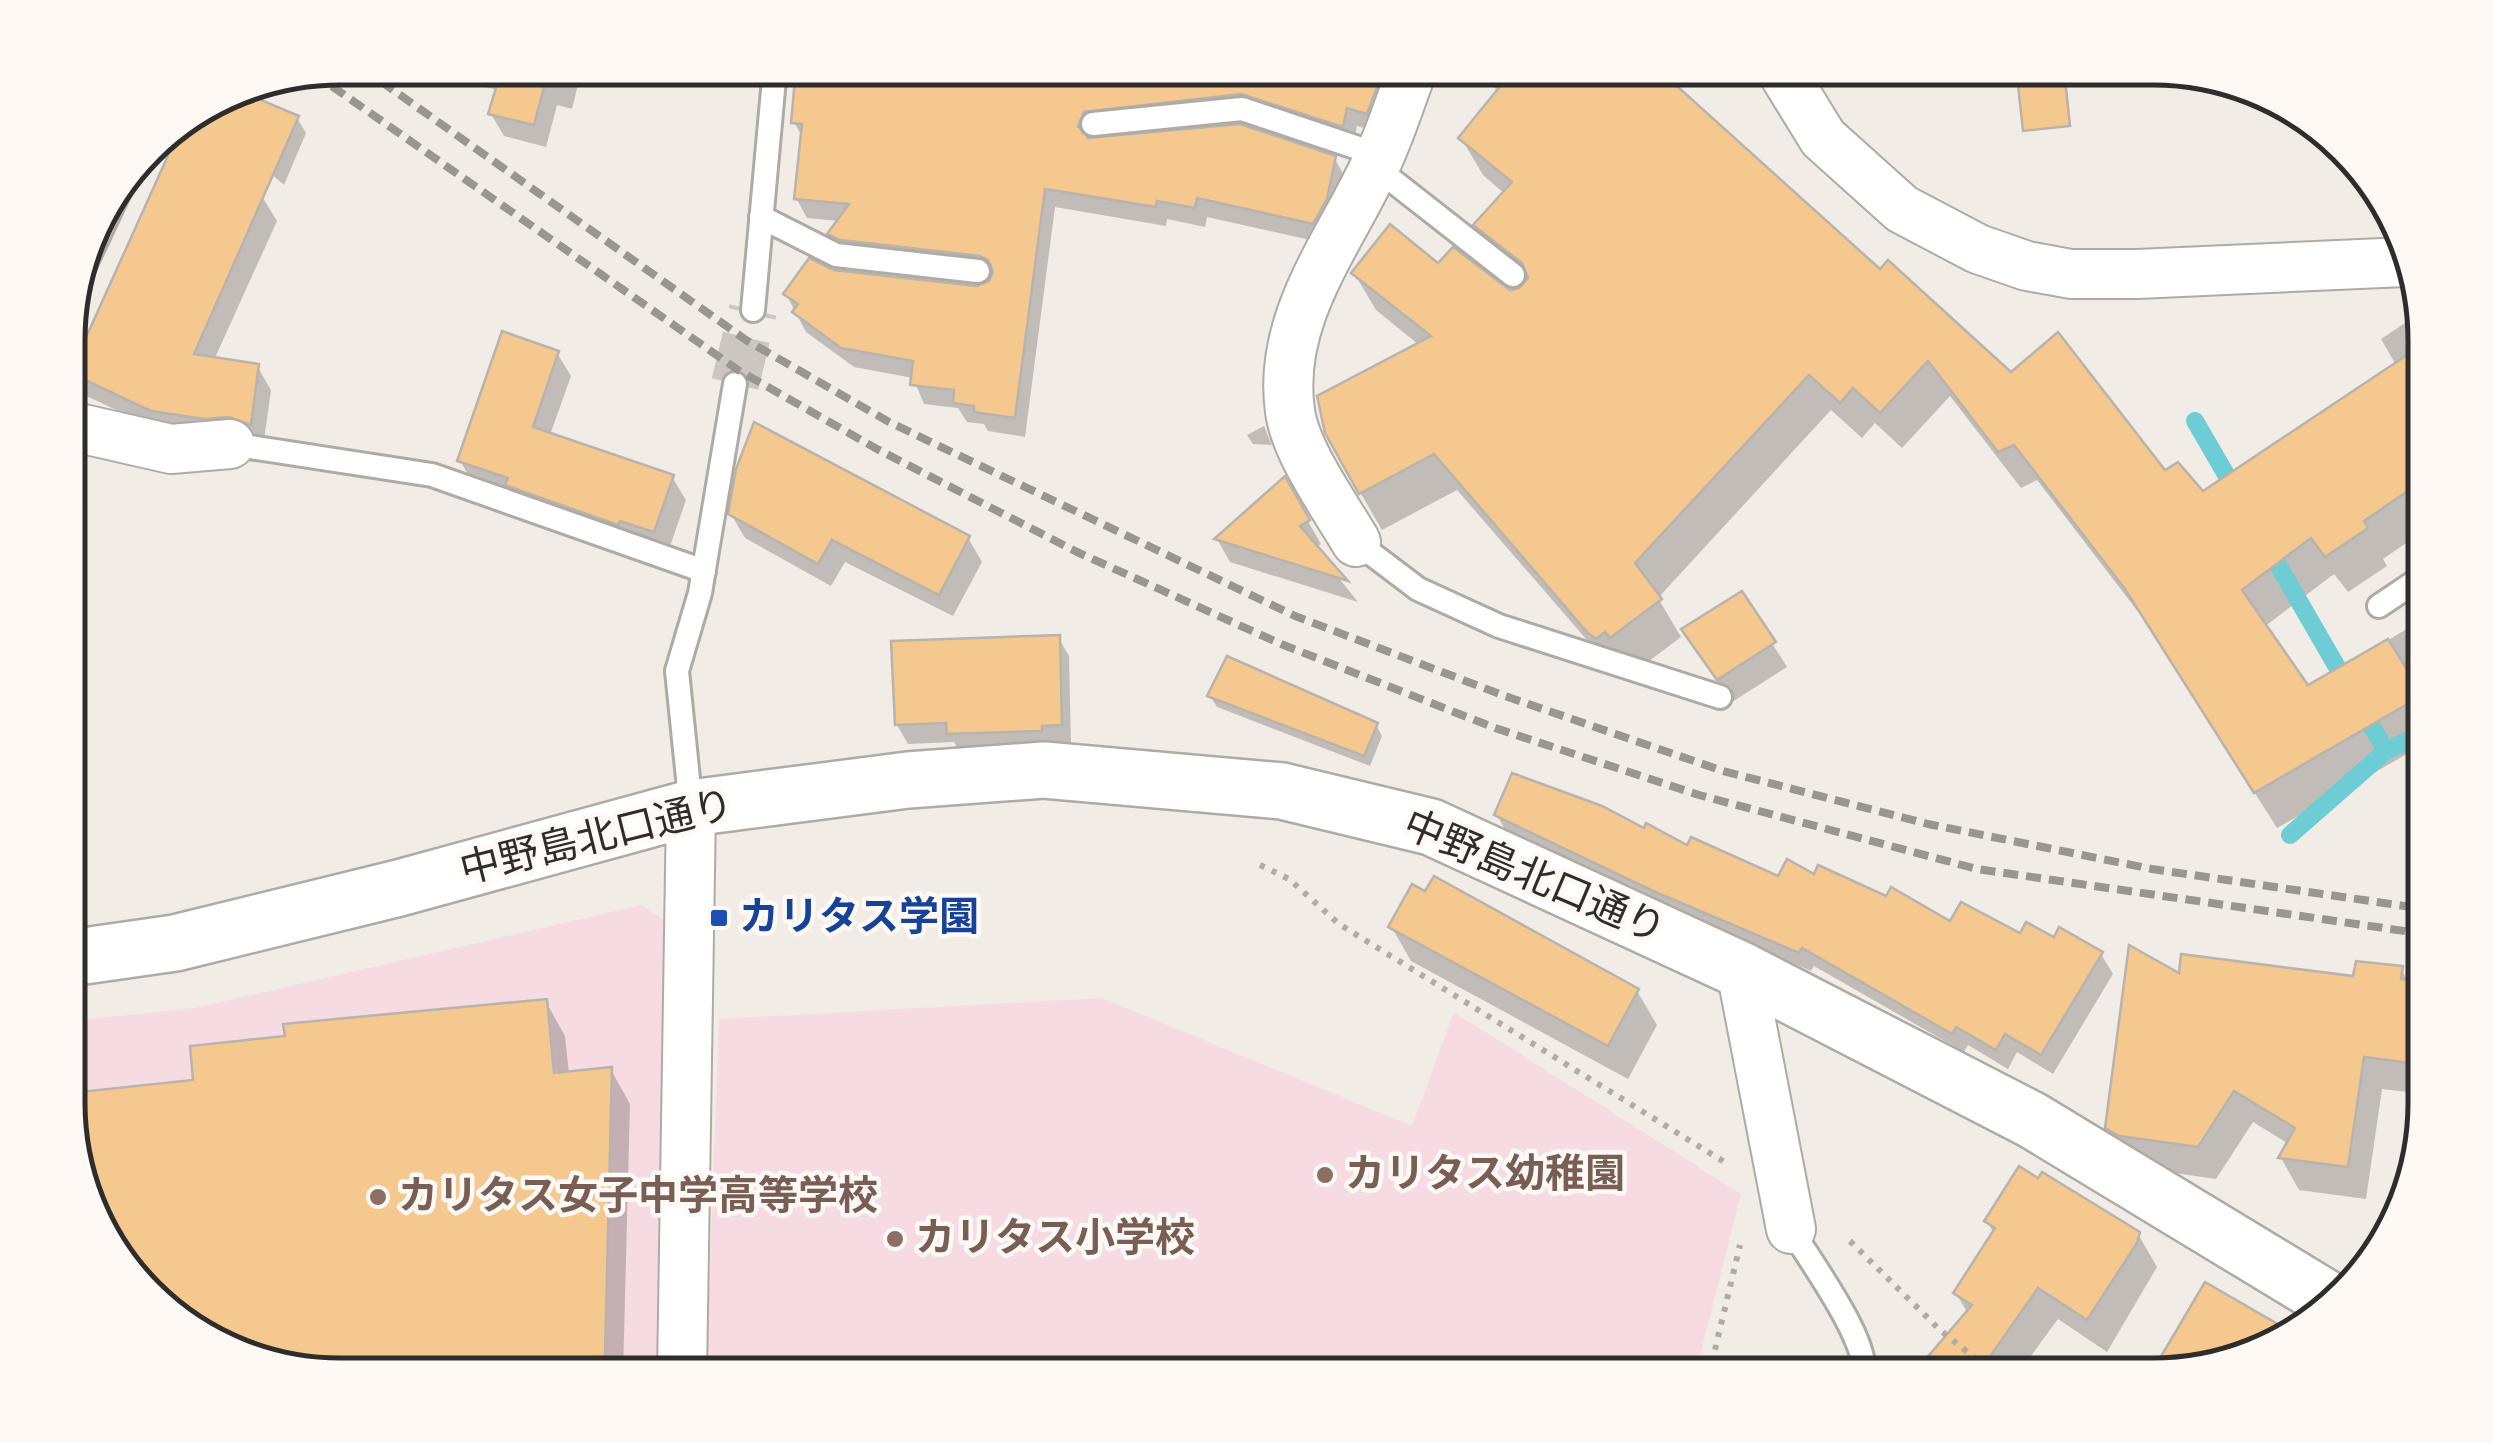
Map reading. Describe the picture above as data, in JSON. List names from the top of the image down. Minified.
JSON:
{"streets":{"street":["中野島北口通り"]},"places":{"transit":["カリタス学園"],"other":["カリタス幼稚園","カリタス女子中学高等学校","カリタス小学校"]}}
